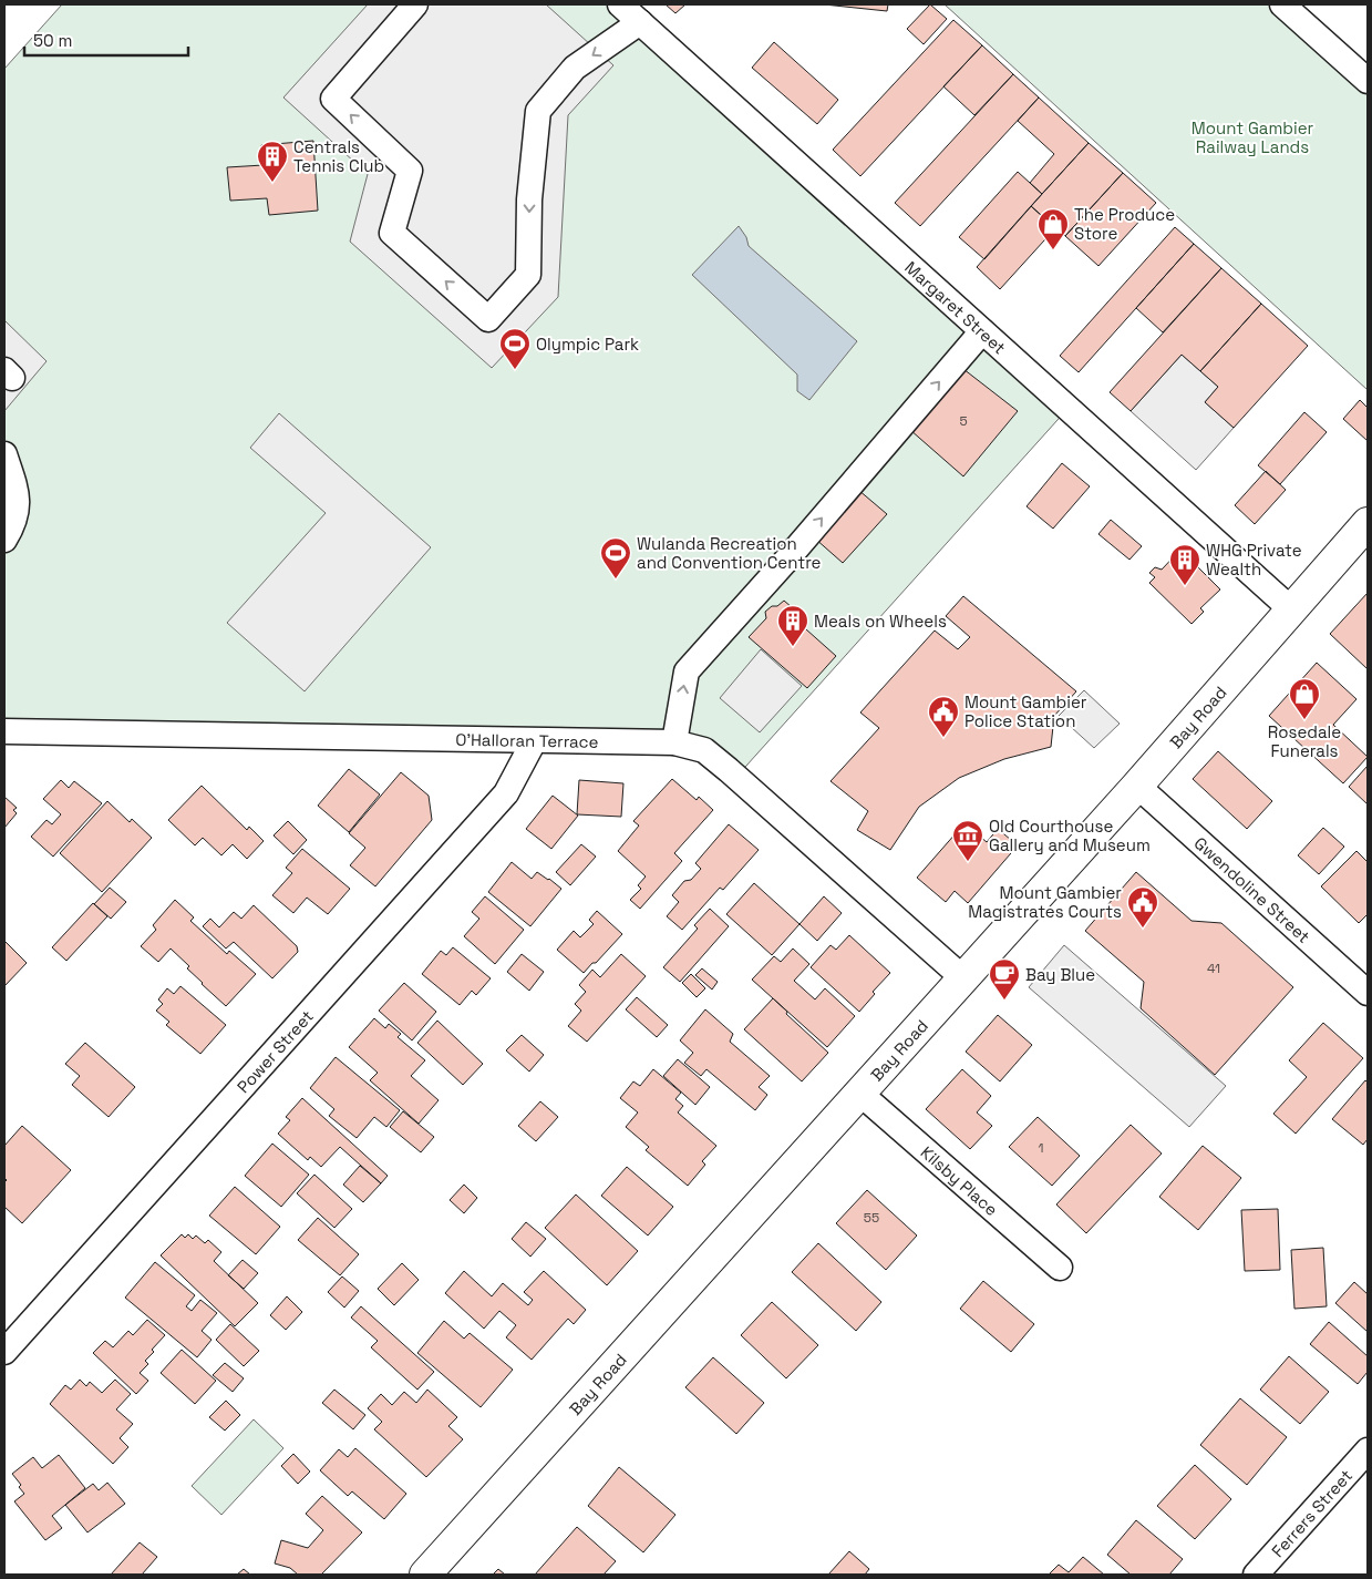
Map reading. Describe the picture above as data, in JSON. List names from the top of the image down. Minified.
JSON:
{"streets":{"main road":["Bay Road"],"street":["Margaret Street","O'Halloran Terrace","Gwendoline Street","Power Street","Kilsby Place","Ferrers Street"]},"crossings":[["Margaret Street","Bay Road"],["Bay Road","O'Halloran Terrace"],["Bay Road","Gwendoline Street"],["Bay Road","Kilsby Place"],["O'Halloran Terrace","Power Street"]],"parks":["Mount Gambier Railway Lands"],"places":{"building":["Centrals Tennis Club","WHG Private Wealth","Meals on Wheels"],"shop":["The Produce Store","Rosedale Funerals"],"sports":["Olympic Park","Wulanda Recreation and Convention Centre"],"public building":["Mount Gambier Police Station","Mount Gambier Magistrates Courts"],"museum":["Old Courthouse Gallery and Museum"],"cafe":["Bay Blue"]},"house_numbers":["5","41","1","55"],"scale_bar":"50 m"}
